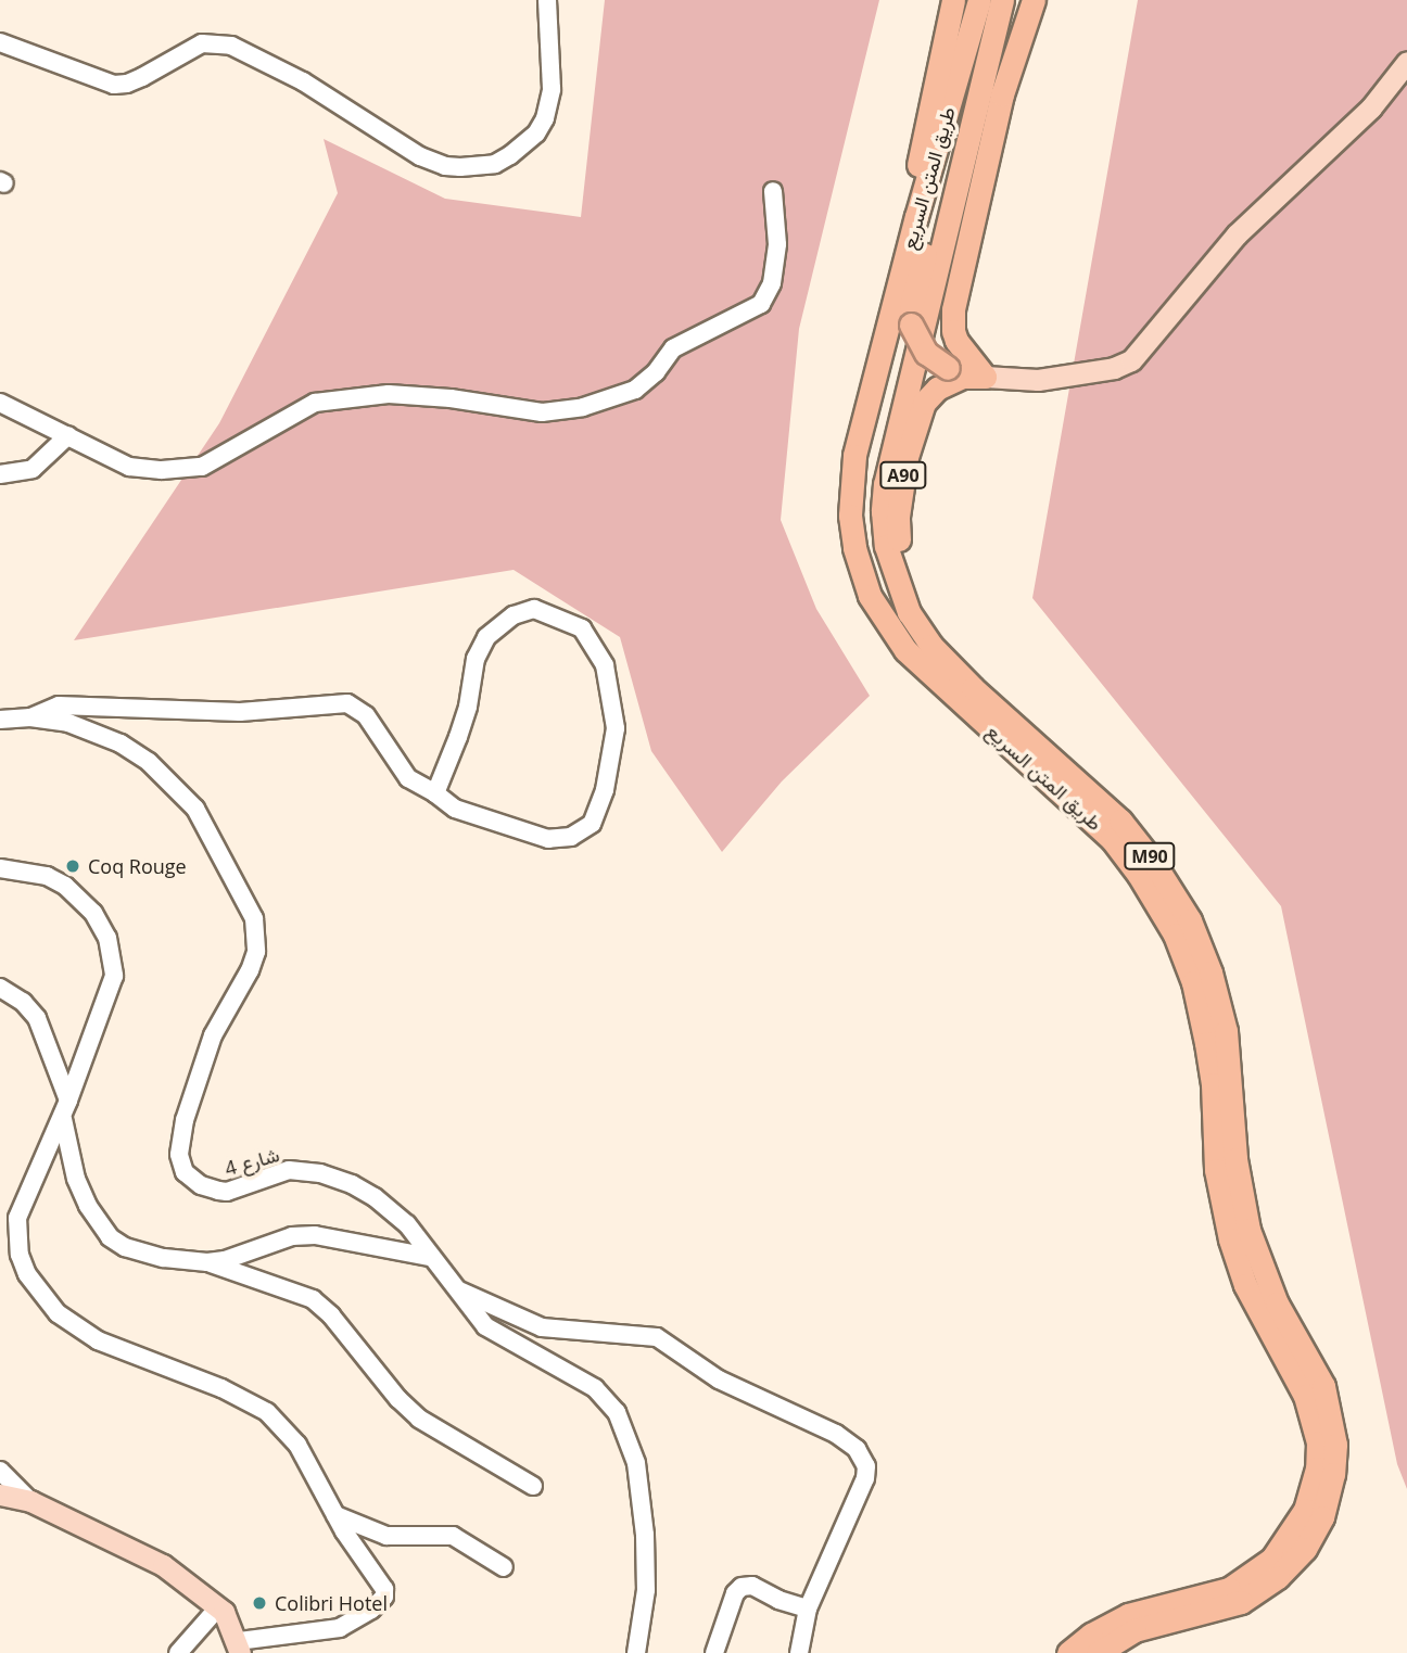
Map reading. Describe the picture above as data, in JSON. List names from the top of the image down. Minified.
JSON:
{"streets":{"highway":["طريق المتن السريع","A90","M90"],"street":["شارع 4"]},"crossings":[["طريق المتن السريع","A90"]],"places":["Coq Rouge","Colibri Hotel"]}
